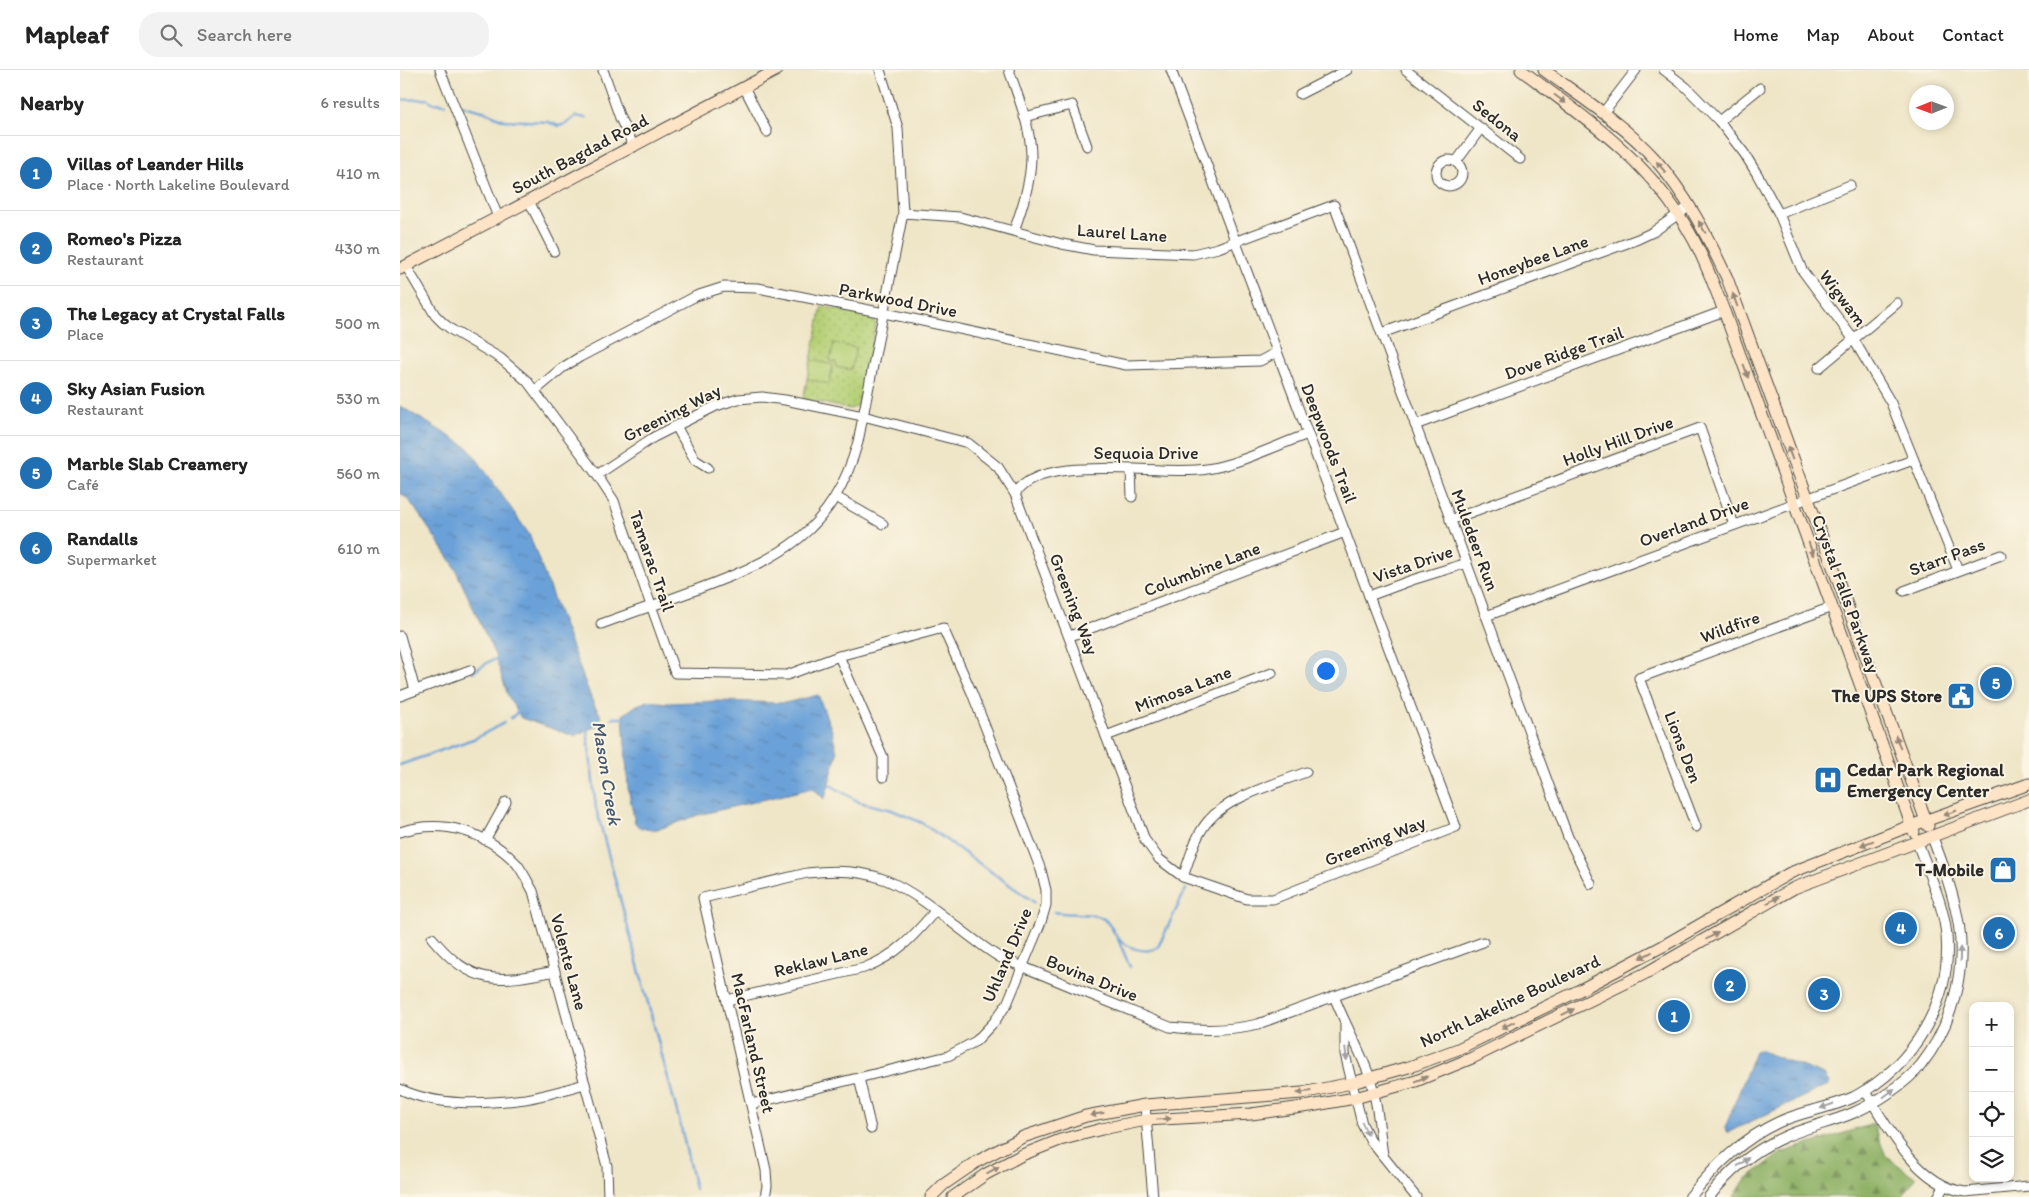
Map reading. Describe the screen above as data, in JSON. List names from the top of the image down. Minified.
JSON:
{"streets":{"main road":["South Bagdad Road","Crystal Falls Parkway","North Lakeline Boulevard"],"street":["Sedona","Laurel Lane","Honeybee Lane","Wigwam","Parkwood Drive","Dove Ridge Trail","Greening Way","Holly Hill Drive","Deepwoods Trail","Sequoia Drive","Overland Drive","Muledeer Run","Starr Pass","Tamarac Trail","Vista Drive","Columbine Lane","Wildfire","Mimosa Lane","Lions Den","Uhland Drive","Reklaw Lane","Volente Lane","Bovina Drive","MacFarland Street"]},"crossings":[["South Bagdad Road","Tamarac Trail"],["Laurel Lane","Deepwoods Trail"],["Laurel Lane","Muledeer Run"],["Honeybee Lane","Muledeer Run"],["Honeybee Lane","Crystal Falls Parkway"],["Wigwam","Overland Drive"],["Wigwam","Starr Pass"],["Parkwood Drive","Deepwoods Trail"],["Parkwood Drive","Tamarac Trail"],["Dove Ridge Trail","Muledeer Run"],["Dove Ridge Trail","Crystal Falls Parkway"],["Greening Way","Deepwoods Trail"],["Greening Way","Sequoia Drive"],["Greening Way","Tamarac Trail"],["Greening Way","Columbine Lane"],["Greening Way","Mimosa Lane"],["Holly Hill Drive","Overland Drive"],["Holly Hill Drive","Muledeer Run"],["Deepwoods Trail","Sequoia Drive"],["Deepwoods Trail","Vista Drive"],["Deepwoods Trail","Columbine Lane"],["Overland Drive","Muledeer Run"],["Overland Drive","Crystal Falls Parkway"],["Muledeer Run","Vista Drive"],["Tamarac Trail","Uhland Drive"],["Crystal Falls Parkway","Wildfire"],["Crystal Falls Parkway","North Lakeline Boulevard"],["Wildfire","Lions Den"],["Uhland Drive","Bovina Drive"],["Uhland Drive","MacFarland Street"],["Reklaw Lane","Bovina Drive"],["Reklaw Lane","MacFarland Street"],["Bovina Drive","MacFarland Street"]],"water":["Mason Creek"],"places":{"public building":["The UPS Store"],"hospital":["Cedar Park Regional Emergency Center"],"shop":["T-Mobile"]},"north":"left","page":{"header":"Mapleaf","search":"Search here","nav":["Home","Map","About","Contact"],"heading":["Nearby","6 results"],"list":[{"mark":"1","name":"Villas of Leander Hills","note":"Place · North Lakeline Boulevard","value":"410 m"},{"mark":"2","name":"Romeo's Pizza","note":"Restaurant","value":"430 m"},{"mark":"3","name":"The Legacy at Crystal Falls","note":"Place","value":"500 m"},{"mark":"4","name":"Sky Asian Fusion","note":"Restaurant","value":"530 m"},{"mark":"5","name":"Marble Slab Creamery","note":"Café","value":"560 m"},{"mark":"6","name":"Randalls","note":"Supermarket","value":"610 m"}],"pins":["5","4","6","2","3","1"],"map_buttons":["+","−"]}}
